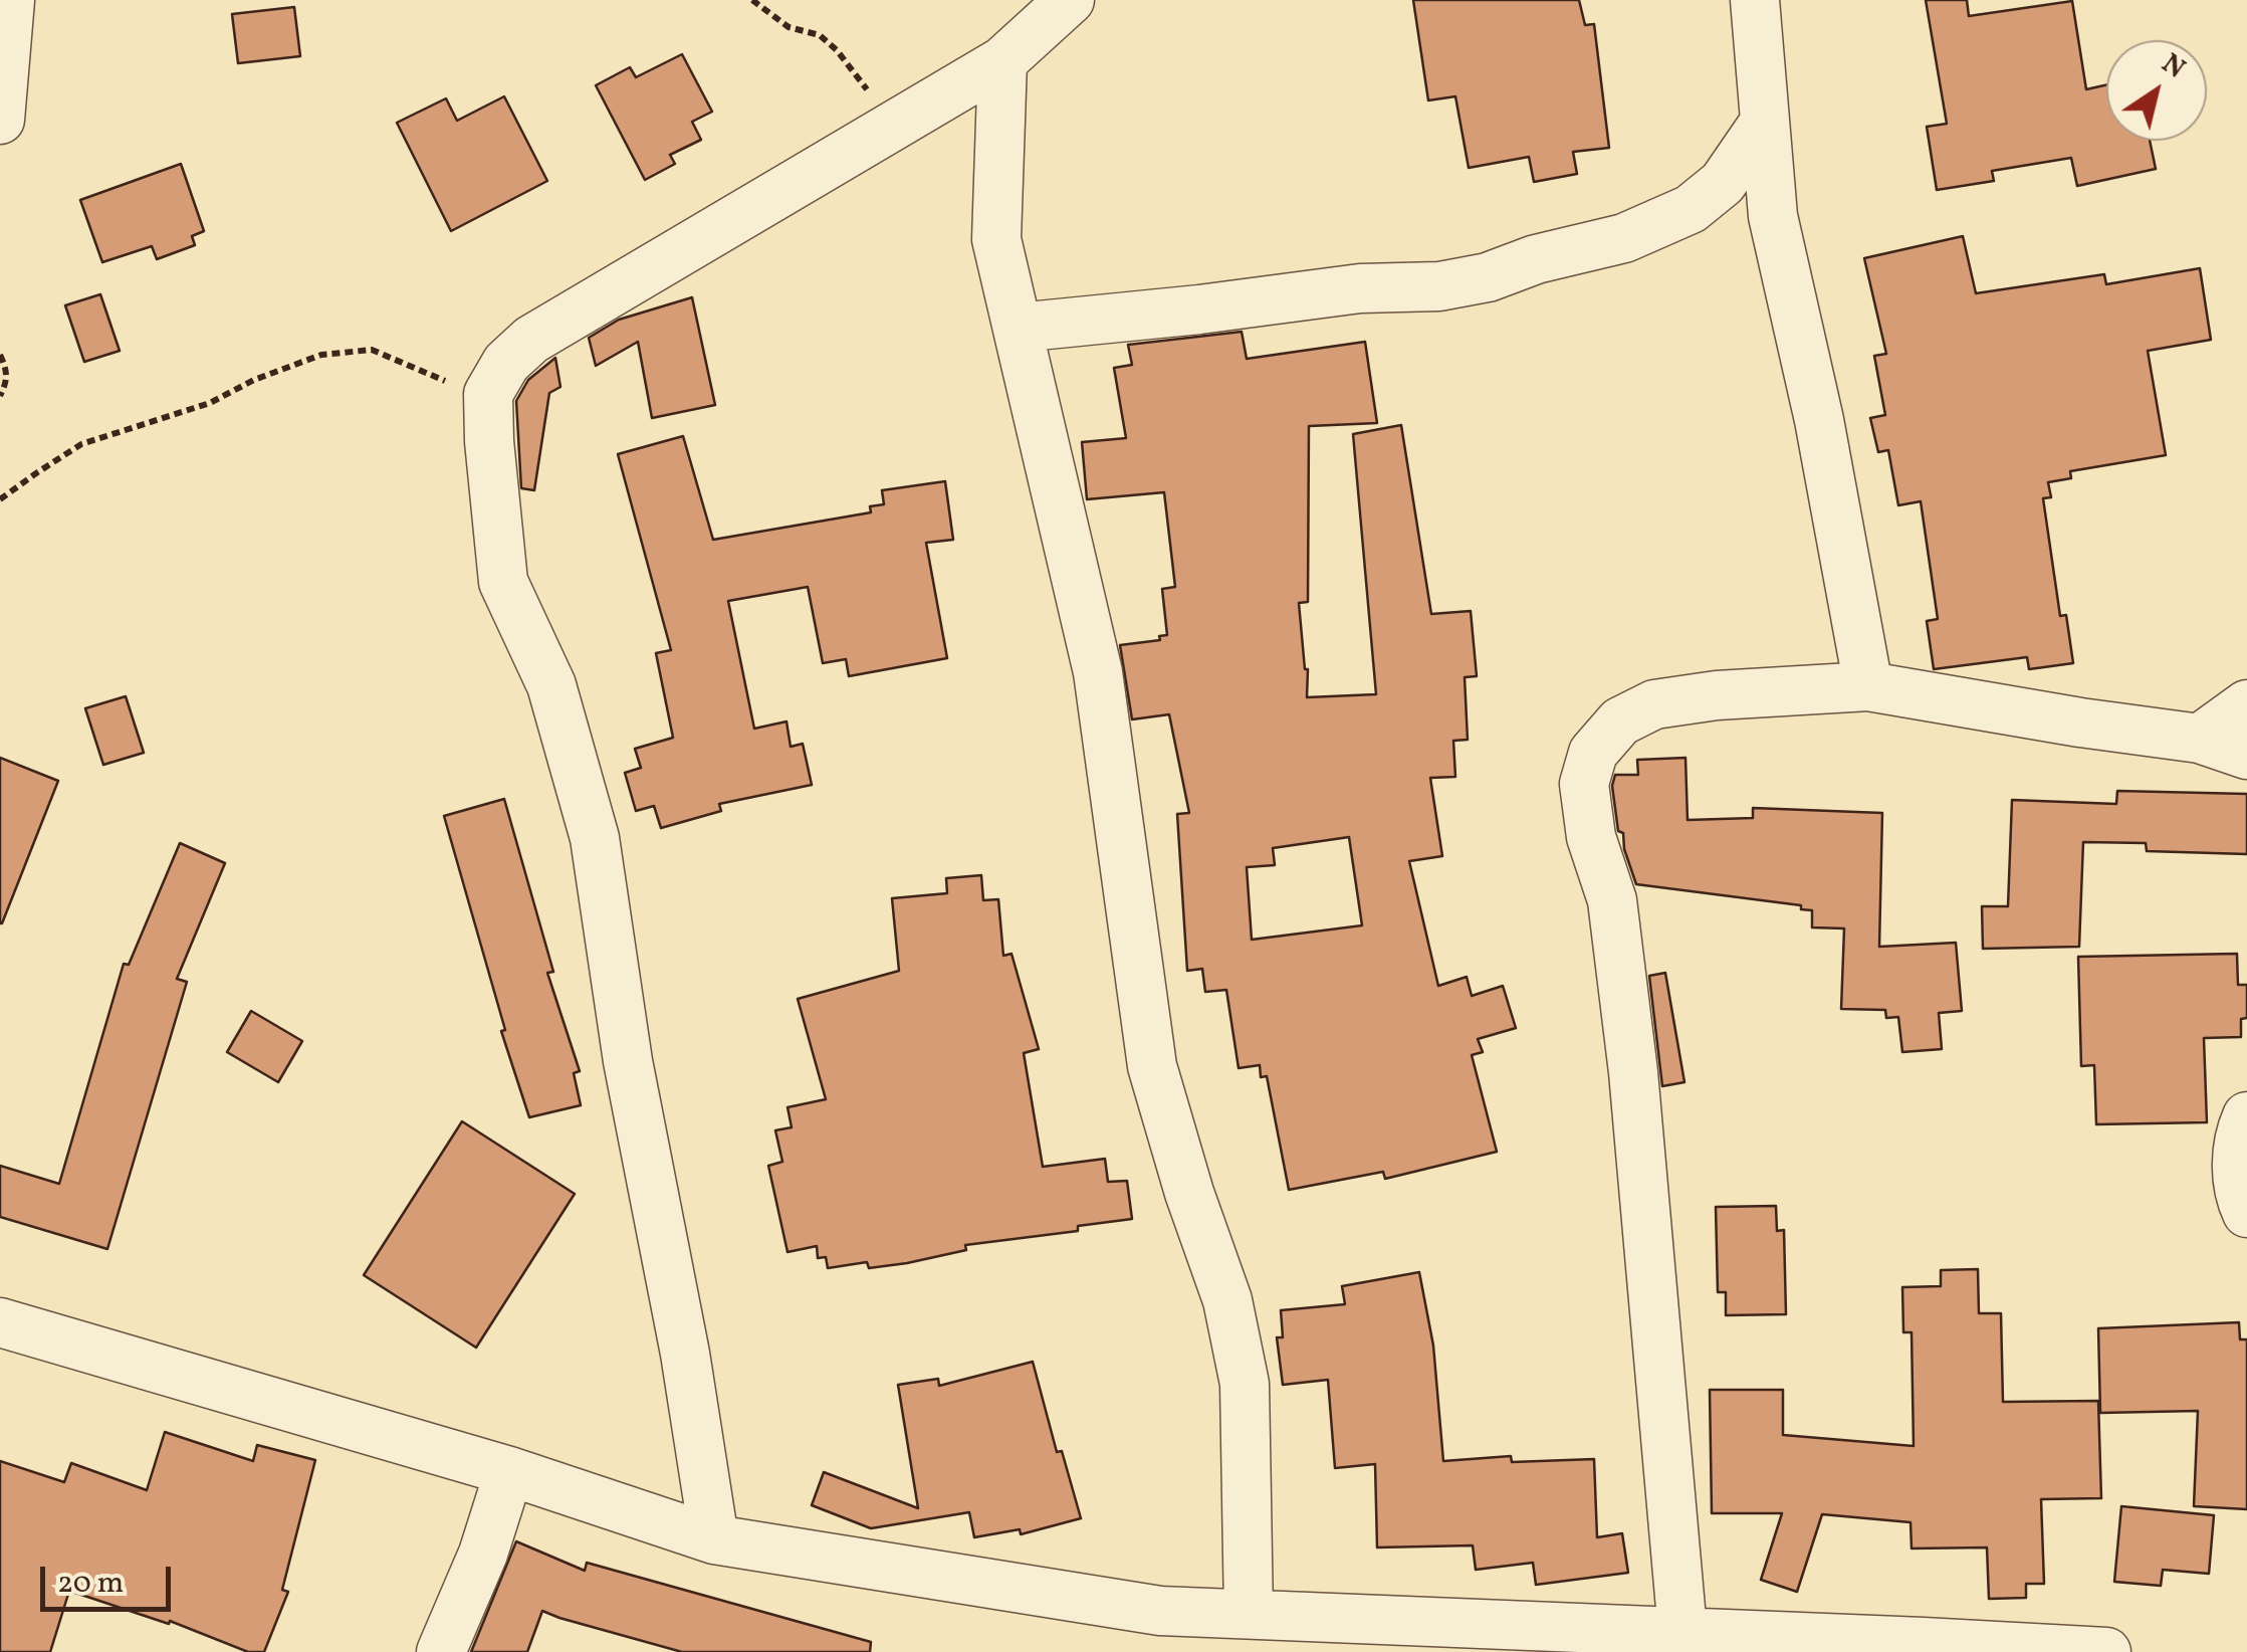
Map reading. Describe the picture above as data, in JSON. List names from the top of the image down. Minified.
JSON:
{"scale_bar":"20 m","north":"top right"}
